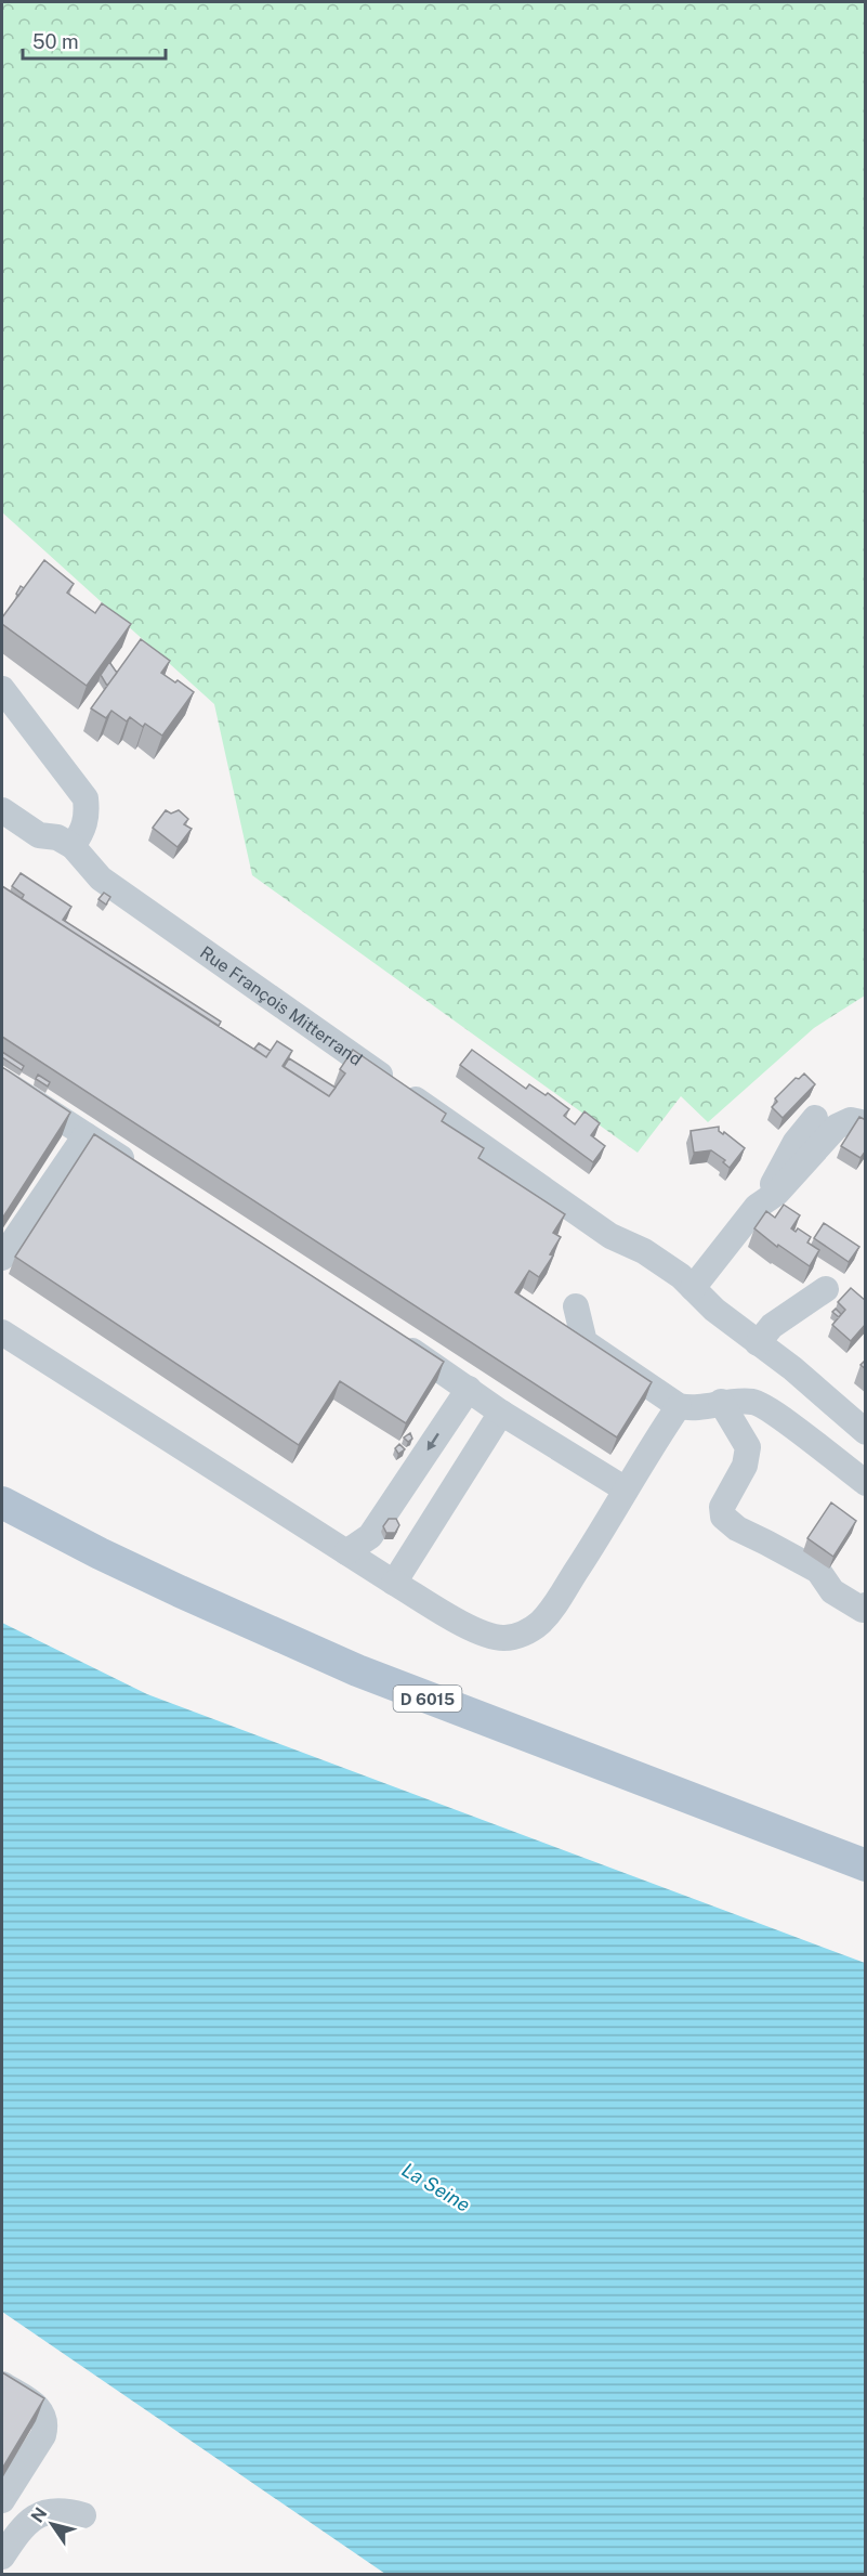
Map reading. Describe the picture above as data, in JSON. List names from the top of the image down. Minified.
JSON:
{"streets":{"main road":["D 6015"],"street":["Rue François Mitterrand"]},"water":["La Seine"],"scale_bar":"50 m","north":"top left"}
